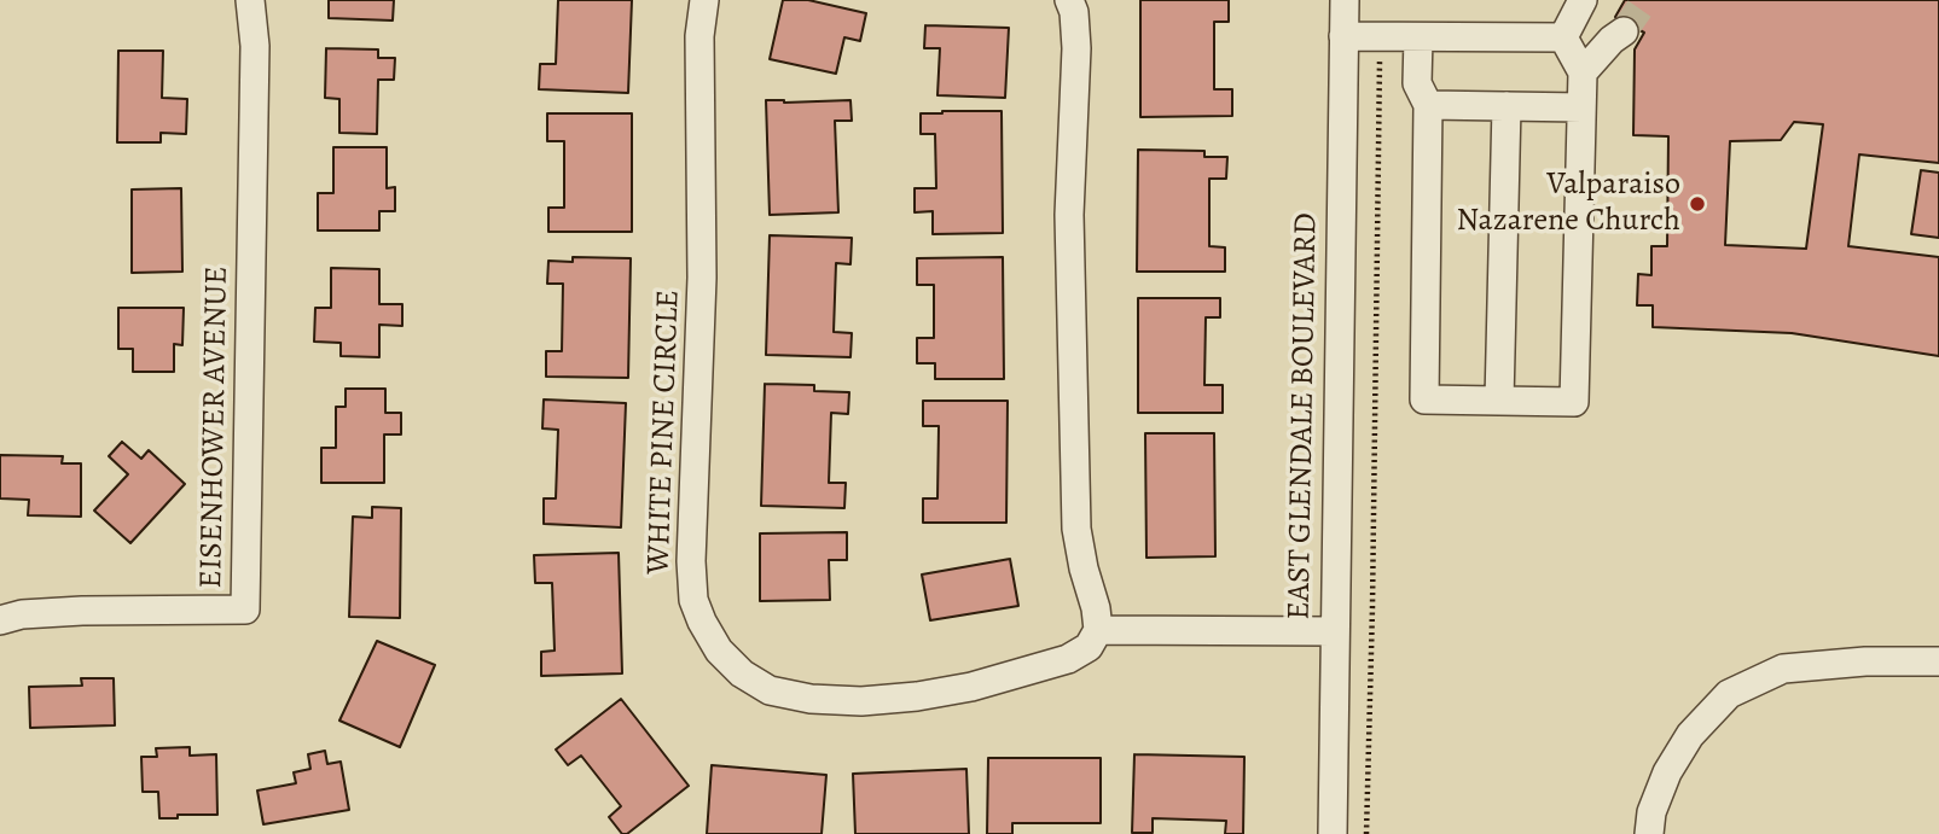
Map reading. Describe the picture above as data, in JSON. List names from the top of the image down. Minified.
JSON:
{"streets":{"street":["EAST GLENDALE BOULEVARD","EISENHOWER AVENUE","WHITE PINE CIRCLE"]},"places":["Valparaiso Nazarene Church"]}
